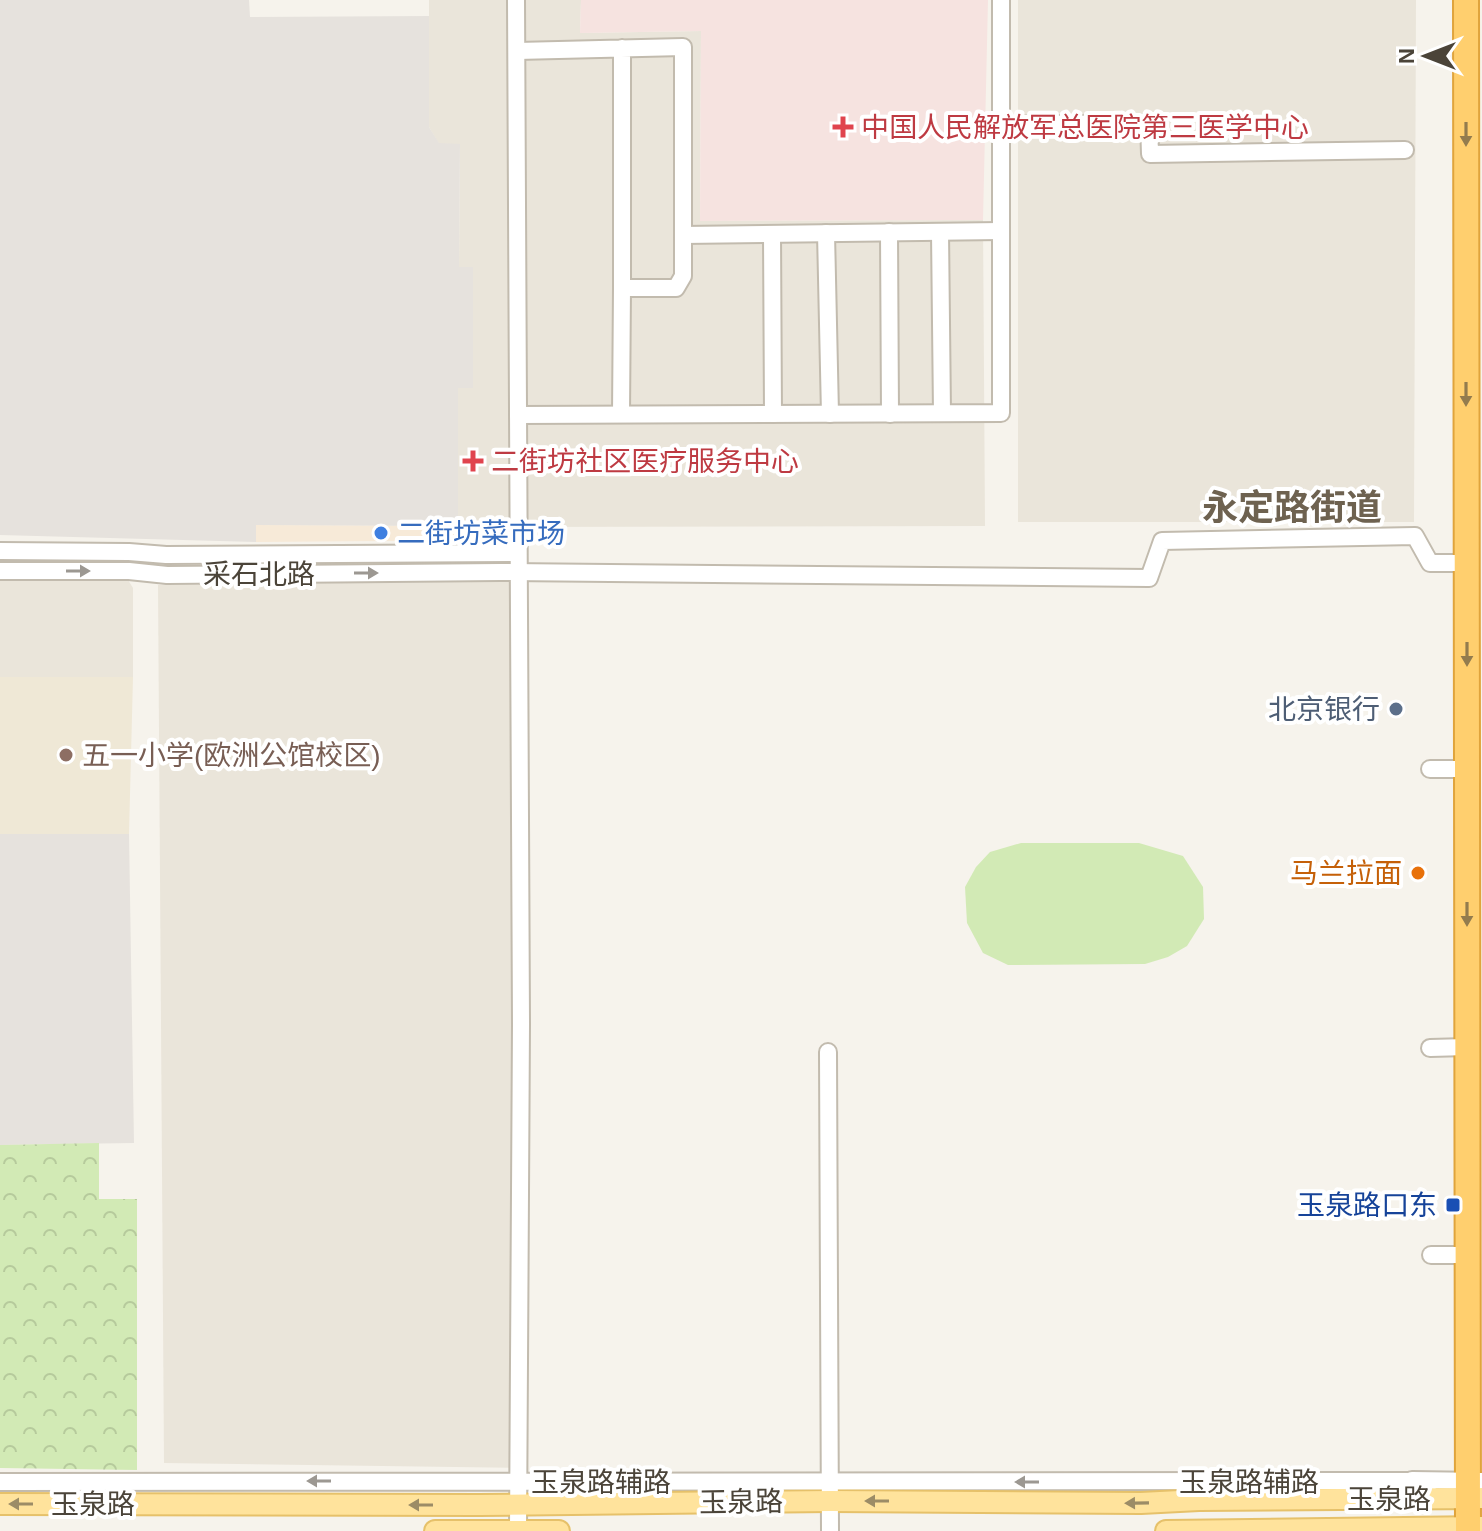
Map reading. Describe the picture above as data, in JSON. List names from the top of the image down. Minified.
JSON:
{"streets":{"main road":["玉泉路"],"street":["采石北路","玉泉路辅路"]},"crossings":[["玉泉路辅路","玉泉路"]],"one_way":["玉泉路辅路","玉泉路"],"districts":["永定路街道"],"places":{"health":["中国人民解放军总医院第三医学中心","二街坊社区医疗服务中心"],"other":["二街坊菜市场","北京银行","五一小学(欧洲公馆校区)","马兰拉面"],"transit":["玉泉路口东"]},"north":"left"}
